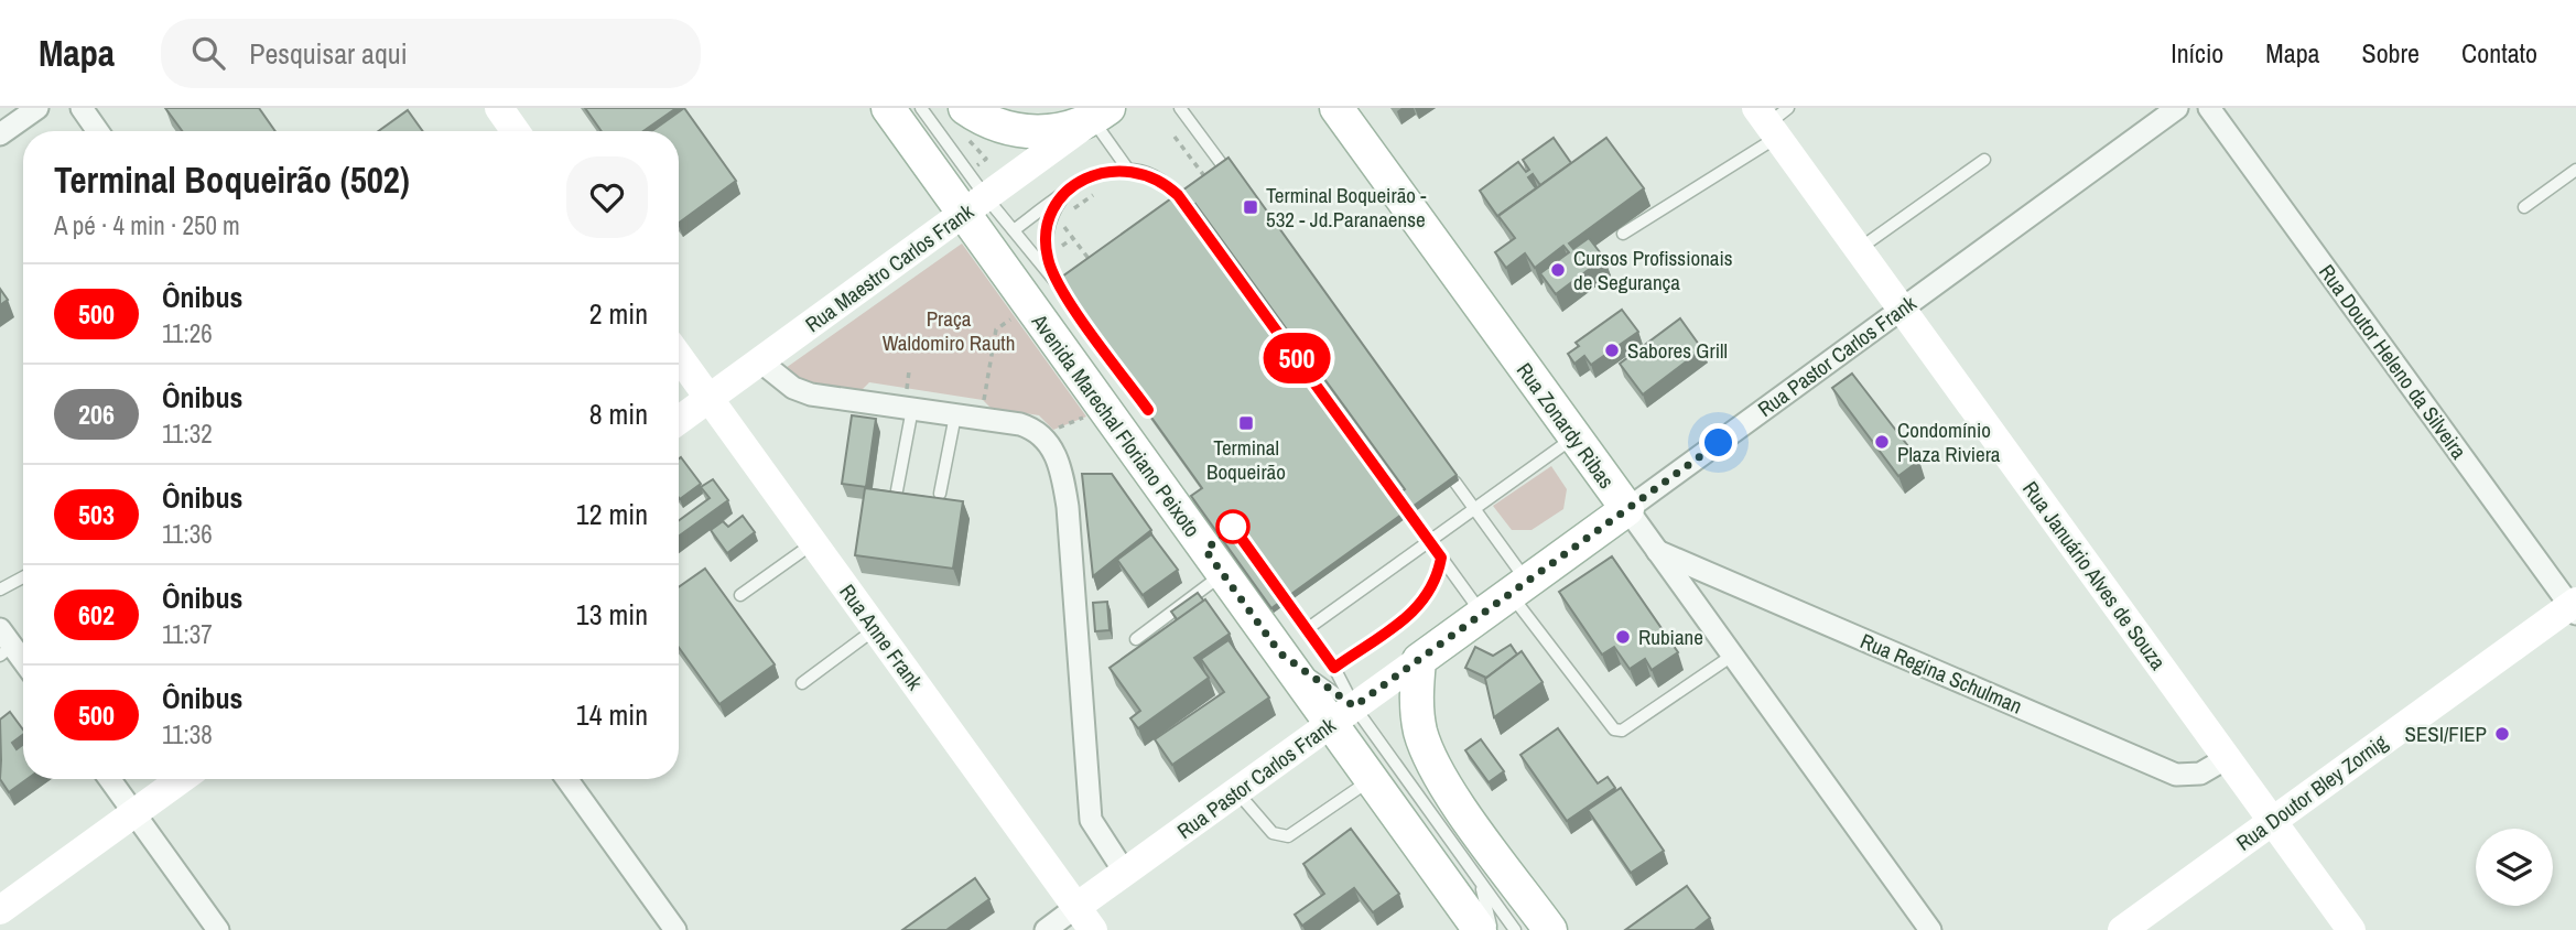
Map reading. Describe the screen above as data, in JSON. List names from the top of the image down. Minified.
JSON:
{"streets":{"main road":["Rua Pastor Carlos Frank","Avenida Marechal Floriano Peixoto","Rua Zonardy Ribas"],"street":["Rua Maestro Carlos Frank","Rua Doutor Heleno da Silveira","Rua Januário Alves de Souza","Rua Anne Frank","Rua Regina Schulman","Rua Doutor Bley Zornig"]},"crossings":[["Rua Maestro Carlos Frank","Avenida Marechal Floriano Peixoto"],["Rua Maestro Carlos Frank","Rua Anne Frank"],["Rua Pastor Carlos Frank","Avenida Marechal Floriano Peixoto"],["Rua Pastor Carlos Frank","Rua Zonardy Ribas"],["Rua Pastor Carlos Frank","Rua Januário Alves de Souza"],["Rua Pastor Carlos Frank","Rua Anne Frank"],["Rua Doutor Heleno da Silveira","Rua Doutor Bley Zornig"],["Rua Zonardy Ribas","Rua Regina Schulman"],["Rua Januário Alves de Souza","Rua Regina Schulman"],["Rua Januário Alves de Souza","Rua Doutor Bley Zornig"]],"parks":["Praça Waldomiro Rauth"],"places":{"transit":["Terminal Boqueirão - 532 - Jd.Paranaense","Terminal Boqueirão"],"other":["Cursos Profissionais de Segurança","Sabores Grill","Condomínio Plaza Riviera","Rubiane","SESI/FIEP"]},"lines":["bus line 500"],"page":{"header":"Mapa","search":"Pesquisar aqui","nav":["Início","Mapa","Sobre","Contato"],"on_map":"500","heading":["Terminal Boqueirão (502)","A pé · 4 min · 250 m"],"list":[{"mark":"500","name":"Ônibus","note":"11:26","value":"2 min"},{"mark":"206","name":"Ônibus","note":"11:32","value":"8 min"},{"mark":"503","name":"Ônibus","note":"11:36","value":"12 min"},{"mark":"602","name":"Ônibus","note":"11:37","value":"13 min"},{"mark":"500","name":"Ônibus","note":"11:38","value":"14 min"}]}}
